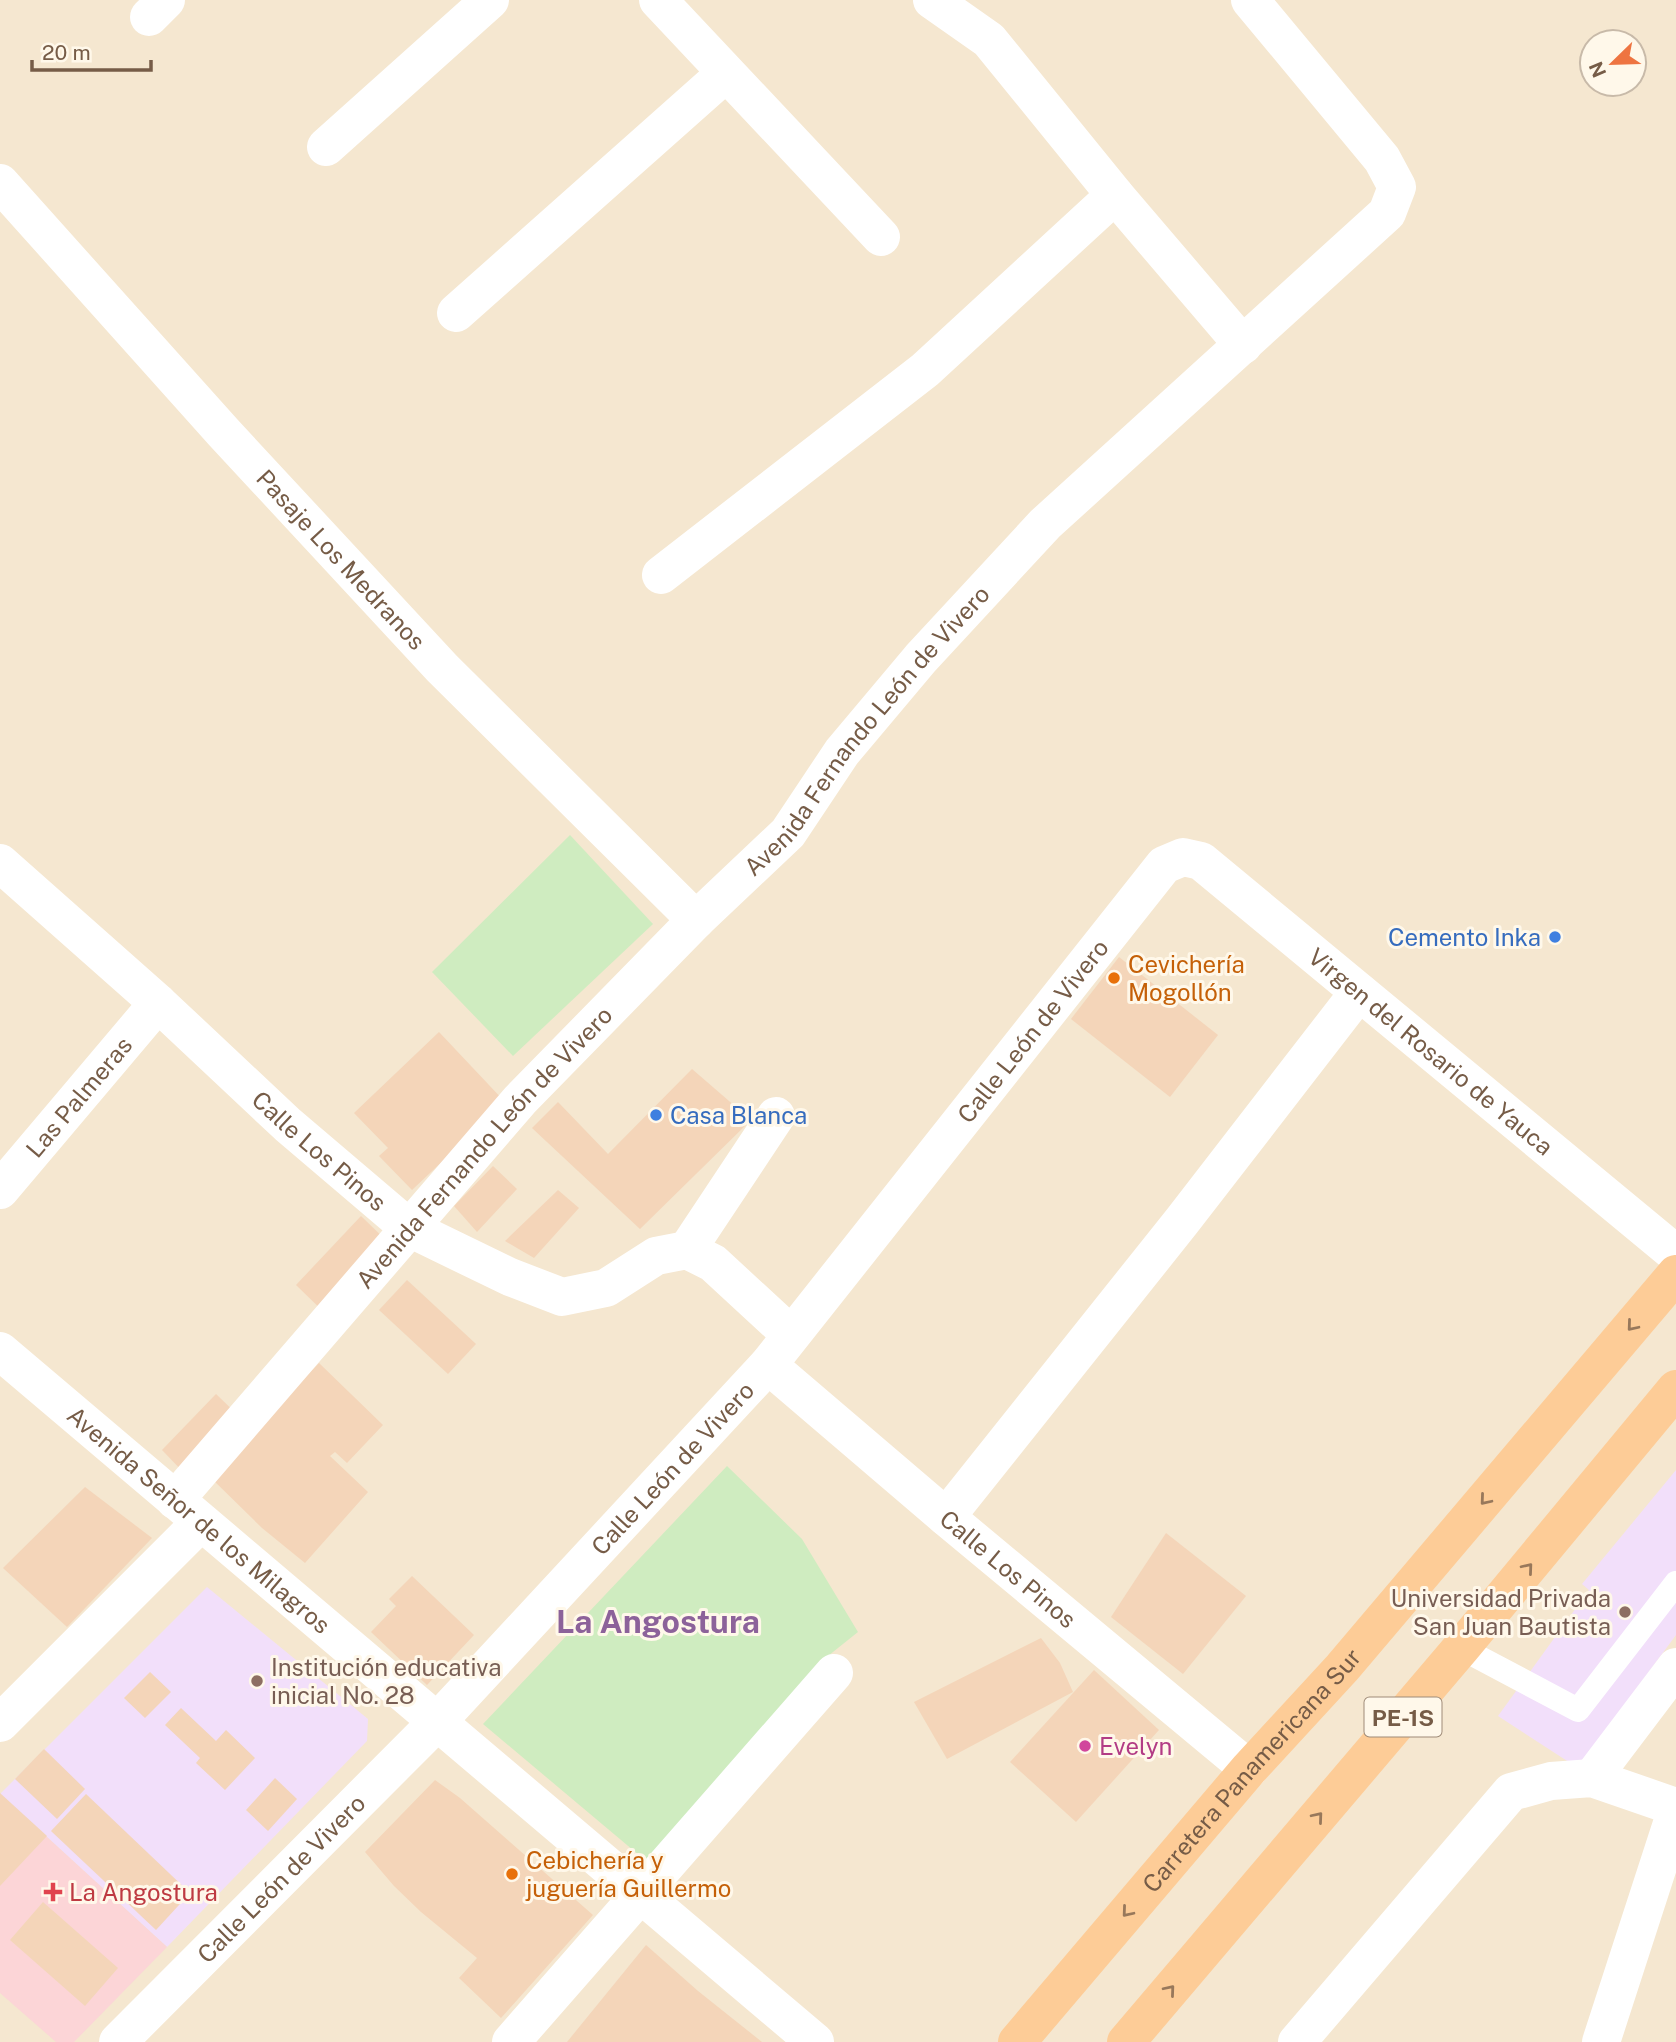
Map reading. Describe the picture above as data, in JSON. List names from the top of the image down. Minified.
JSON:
{"streets":{"highway":["PE-1S","Carretera Panamericana Sur"],"street":["Pasaje Los Medranos","Avenida Fernando León de Vivero","Calle León de Vivero","Virgen del Rosario de Yauca","Las Palmeras","Calle Los Pinos","Avenida Señor de los Milagros"]},"crossings":[["Pasaje Los Medranos","Avenida Fernando León de Vivero"],["Avenida Fernando León de Vivero","Calle Los Pinos"],["Avenida Fernando León de Vivero","Avenida Señor de los Milagros"],["Calle León de Vivero","Virgen del Rosario de Yauca"],["Calle León de Vivero","Calle Los Pinos"],["Calle León de Vivero","Avenida Señor de los Milagros"],["Las Palmeras","Calle Los Pinos"],["Calle Los Pinos","Carretera Panamericana Sur"]],"districts":["La Angostura"],"places":{"other":["Cemento Inka","Cevichería Mogollón","Casa Blanca","Universidad Privada San Juan Bautista","Institución educativa inicial No. 28","Evelyn","Cebichería y juguería Guillermo"],"health":["La Angostura"]},"scale_bar":"20 m","north":"bottom left"}
